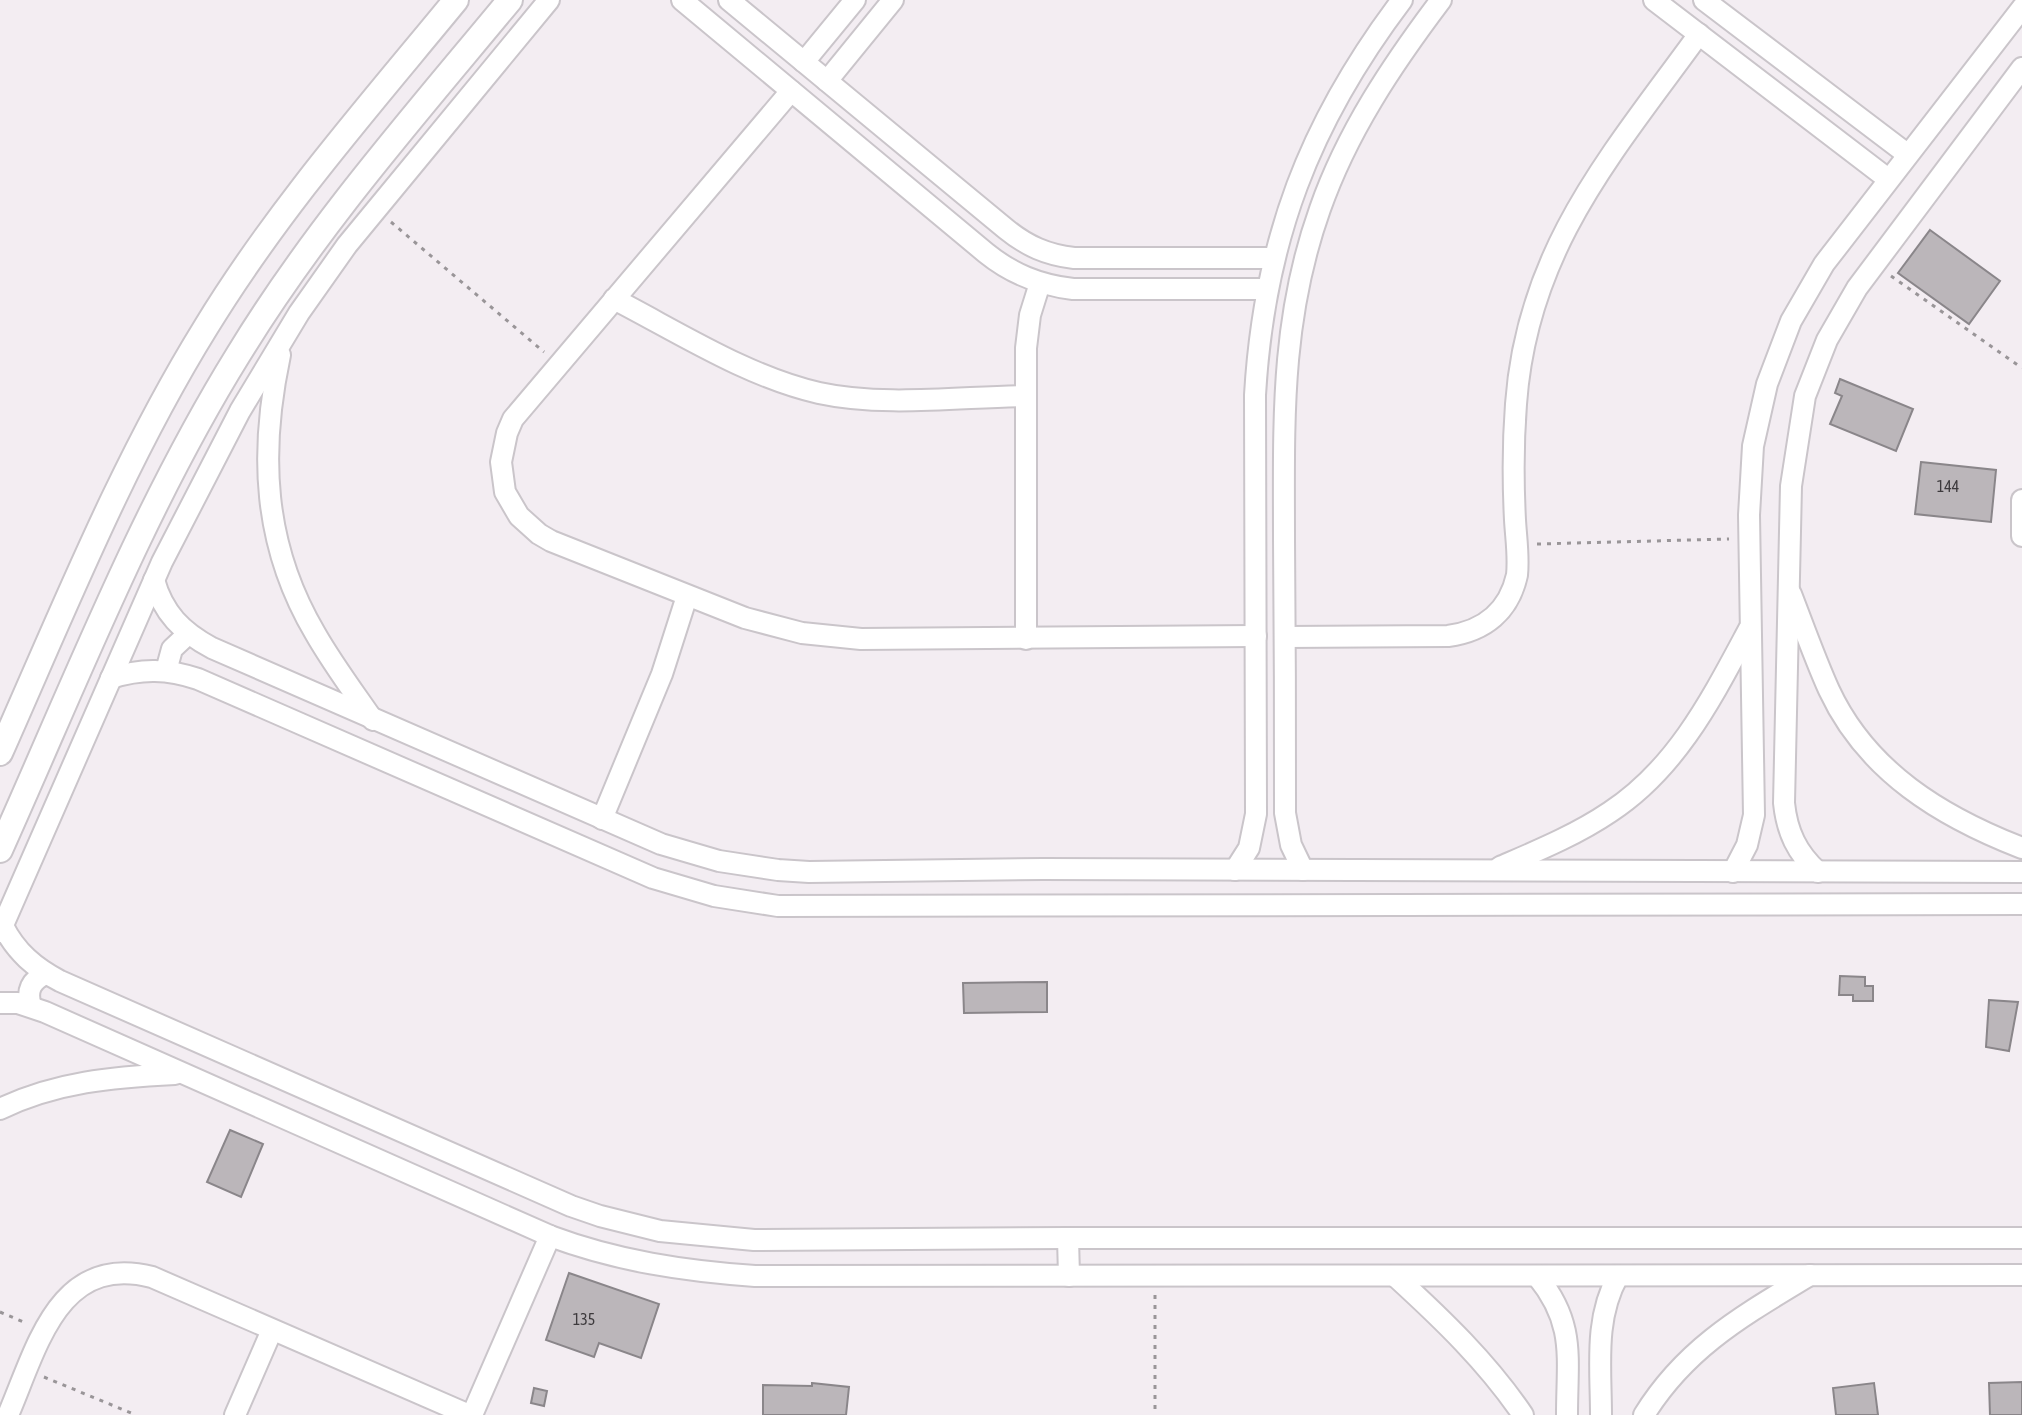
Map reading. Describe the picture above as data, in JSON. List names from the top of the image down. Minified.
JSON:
{"house_numbers":["144","135"]}
